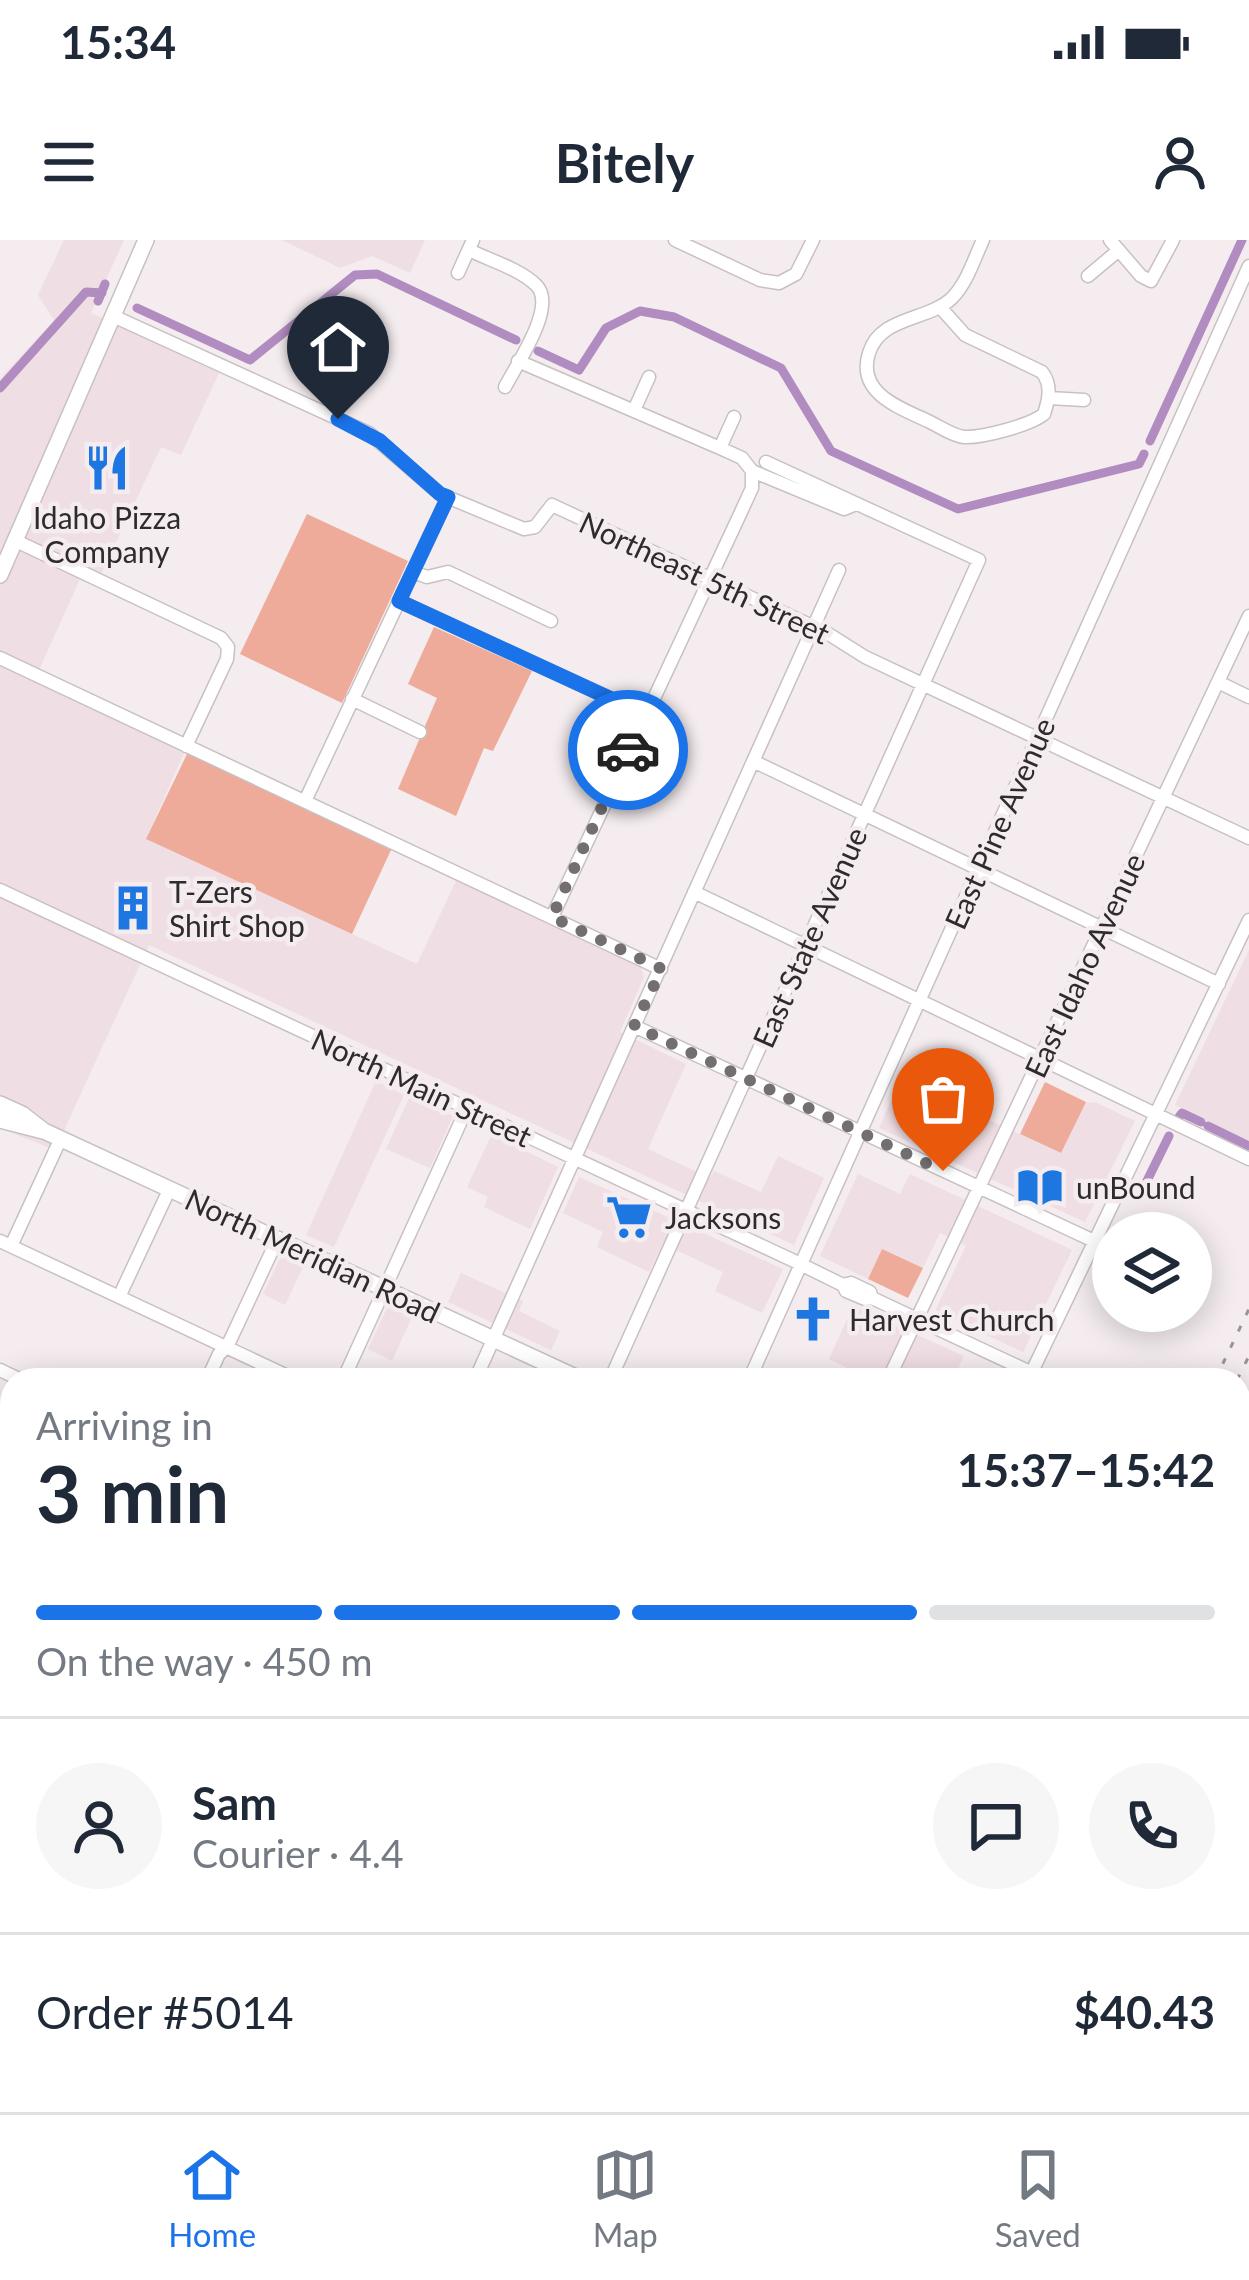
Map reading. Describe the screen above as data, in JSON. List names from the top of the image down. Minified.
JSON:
{"streets":{"main road":["North Meridian Road"],"street":["Northeast 5th Street","East Pine Avenue","East State Avenue","East Idaho Avenue","North Main Street"]},"crossings":[["Northeast 5th Street","East Pine Avenue"],["Northeast 5th Street","East State Avenue"],["Northeast 5th Street","East Idaho Avenue"],["East Pine Avenue","North Main Street"],["East State Avenue","North Main Street"],["East Idaho Avenue","North Main Street"]],"places":{"restaurant":["Idaho Pizza Company"],"building":["T-Zers Shirt Shop"],"library":["unBound"],"supermarket":["Jacksons"],"church":["Harvest Church"]},"page":{"status":"15:34","header":"Bitely","heading":["3 min","Arriving in","15:37–15:42"],"panel":["Sam","Courier · 4.4","Order #5014","$40.43"],"bar":"On the way · 450 m","tabs":["Home","Map","Saved"]}}
